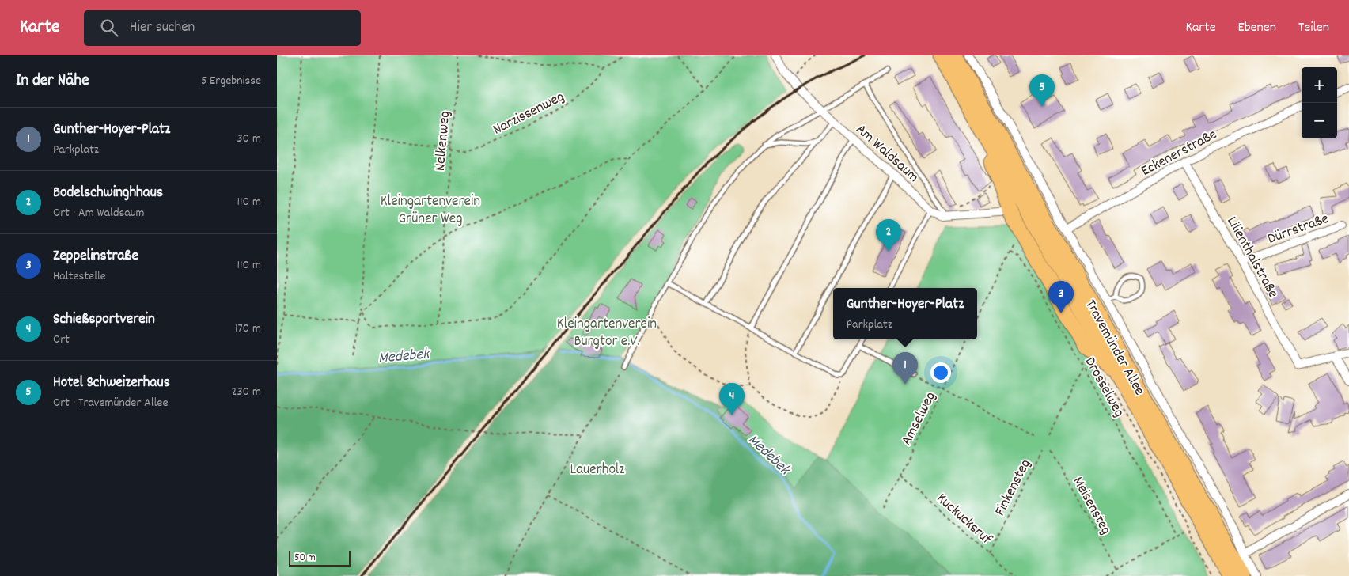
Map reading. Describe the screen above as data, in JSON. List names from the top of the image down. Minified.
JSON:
{"streets":{"highway":["Travemünder Allee"],"street":["Eckenerstraße","Am Waldsaum","Dürrstraße","Lilienthalstraße"],"path":["Narzissenweg","Nelkenweg","Drosselweg","Amselweg","Finkensteg","Meisensteg","Kuckucksruf"]},"crossings":[["Narzissenweg","Nelkenweg"],["Eckenerstraße","Lilienthalstraße"],["Eckenerstraße","Travemünder Allee"],["Dürrstraße","Lilienthalstraße"],["Amselweg","Kuckucksruf"],["Finkensteg","Kuckucksruf"]],"water":["Medebek"],"parks":["Kleingartenverein Grüner Weg","Kleingartenverein Burgtor e.V.","Lauerholz"],"scale_bar":"50 m","page":{"header":"Karte","search":"Hier suchen","nav":["Karte","Ebenen","Teilen"],"heading":["In der Nähe","5 Ergebnisse"],"map_buttons":["+","−"],"pins":["5","2","3","1","4"],"list":[{"mark":"1","name":"Gunther-Hoyer-Platz","note":"Parkplatz","value":"30 m"},{"mark":"2","name":"Bodelschwinghhaus","note":"Ort · Am Waldsaum","value":"110 m"},{"mark":"3","name":"Zeppelinstraße","note":"Haltestelle","value":"110 m"},{"mark":"4","name":"Schießsportverein","note":"Ort","value":"170 m"},{"mark":"5","name":"Hotel Schweizerhaus","note":"Ort · Travemünder Allee","value":"230 m"}],"popup":["Gunther-Hoyer-Platz","Parkplatz"],"scale":"50 m"}}
